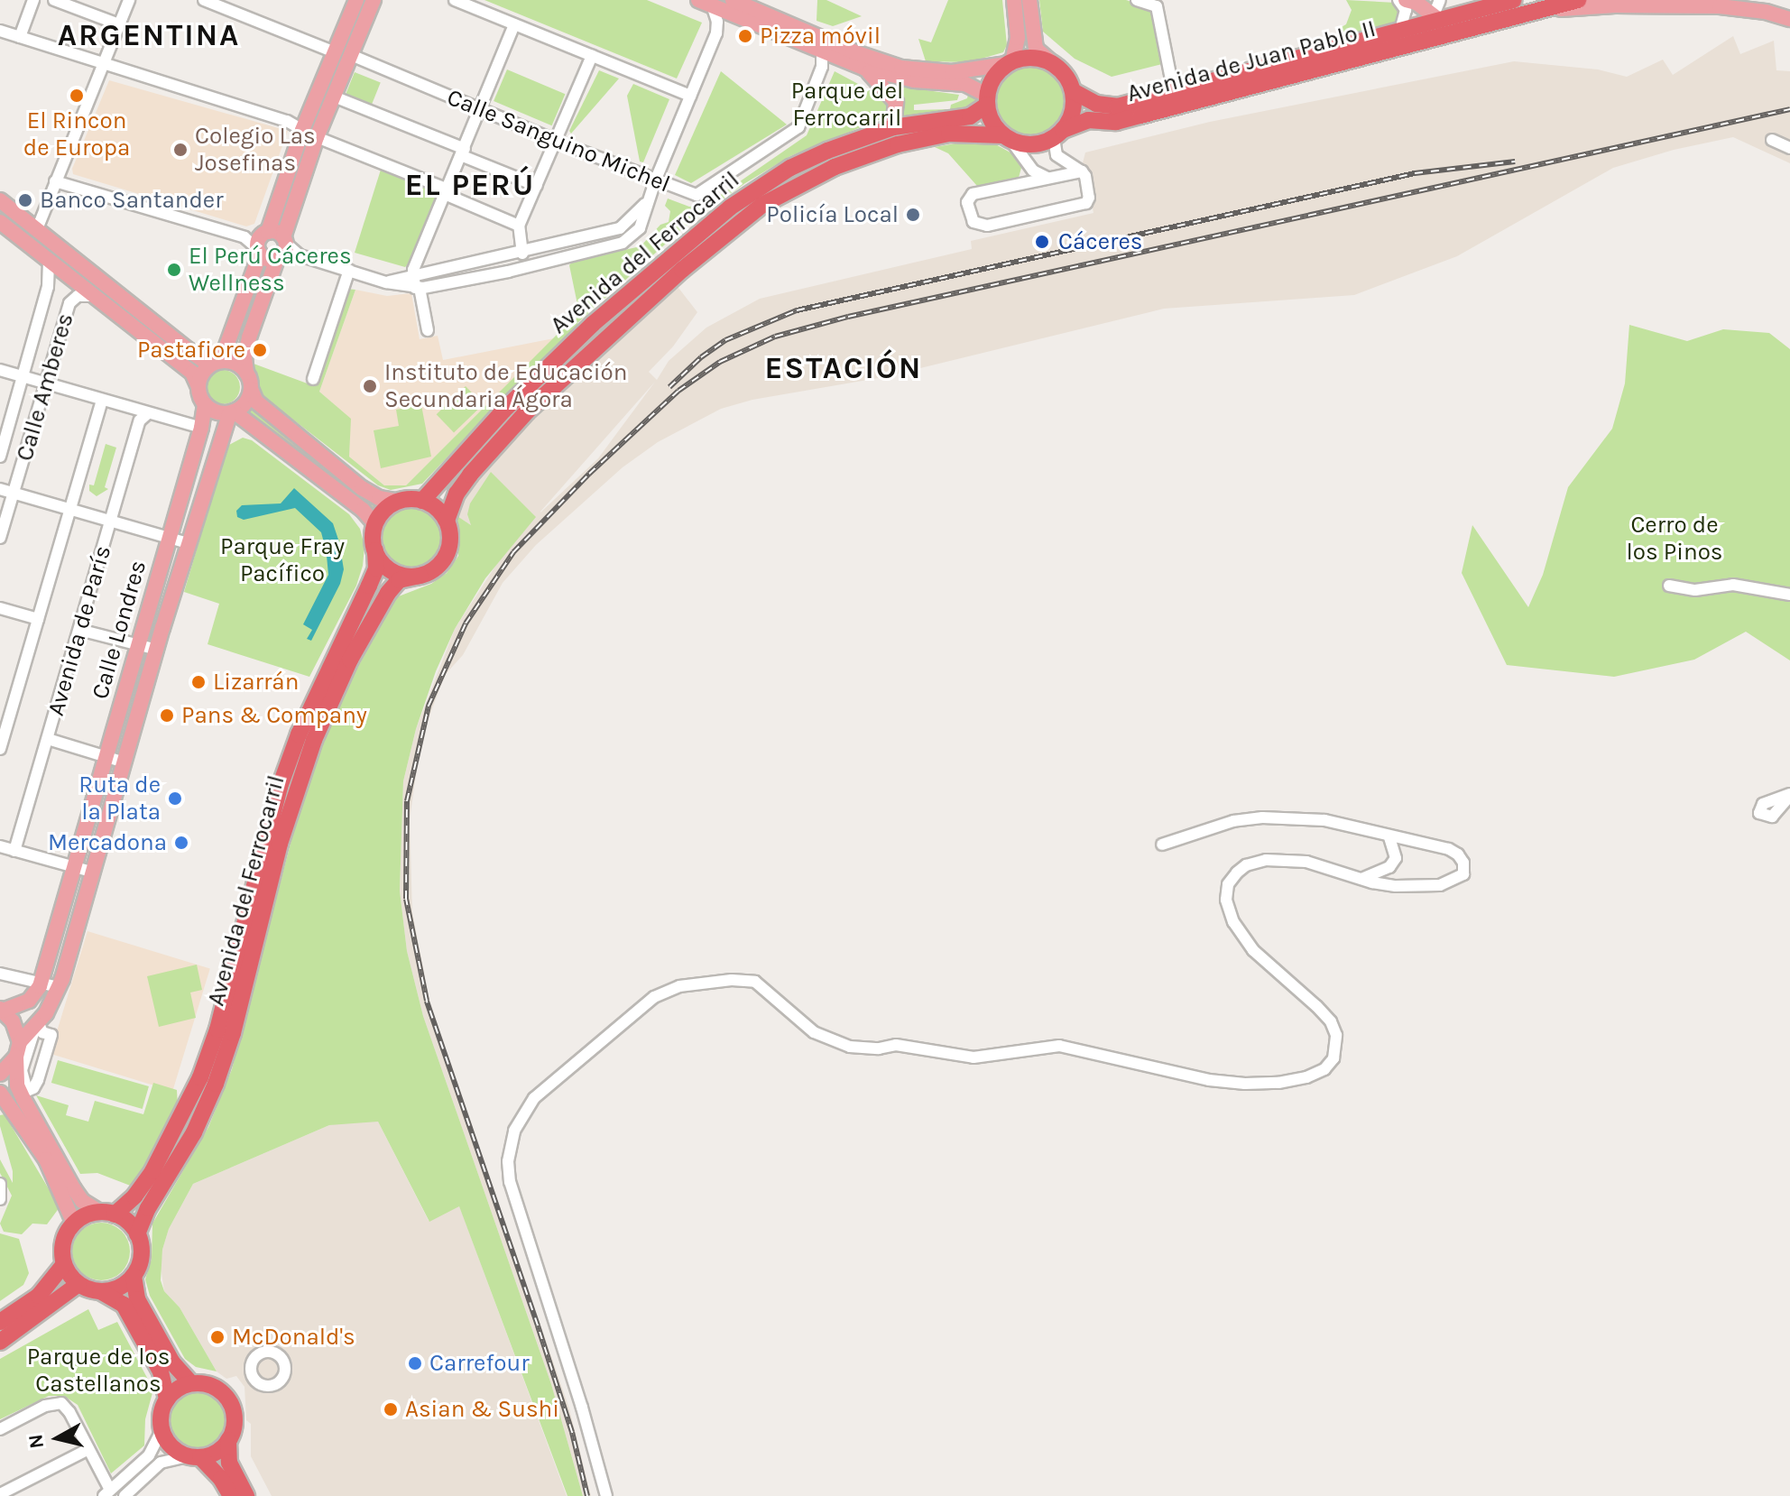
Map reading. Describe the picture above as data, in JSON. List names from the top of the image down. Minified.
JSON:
{"streets":{"highway":["Avenida de Juan Pablo II","Avenida del Ferrocarril"],"main road":["Calle Londres"],"street":["Calle Sanguino Michel","Calle Amberes","Avenida de París"]},"crossings":[["Avenida de Juan Pablo II","Avenida del Ferrocarril"]],"districts":["ARGENTINA","EL PERÚ","ESTACIÓN"],"parks":["Parque del Ferrocarril","Cerro de los Pinos","Parque Fray Pacífico","Parque de los Castellanos"],"places":["Pizza móvil","El Rincon de Europa","Colegio Las Josefinas","Banco Santander","Policía Local","Cáceres","El Perú Cáceres Wellness","Pastafiore","Instituto de Educación Secundaria Ágora","Lizarrán","Pans & Company","Ruta de la Plata","Mercadona","McDonald's","Carrefour","Asian & Sushi"],"north":"left"}
